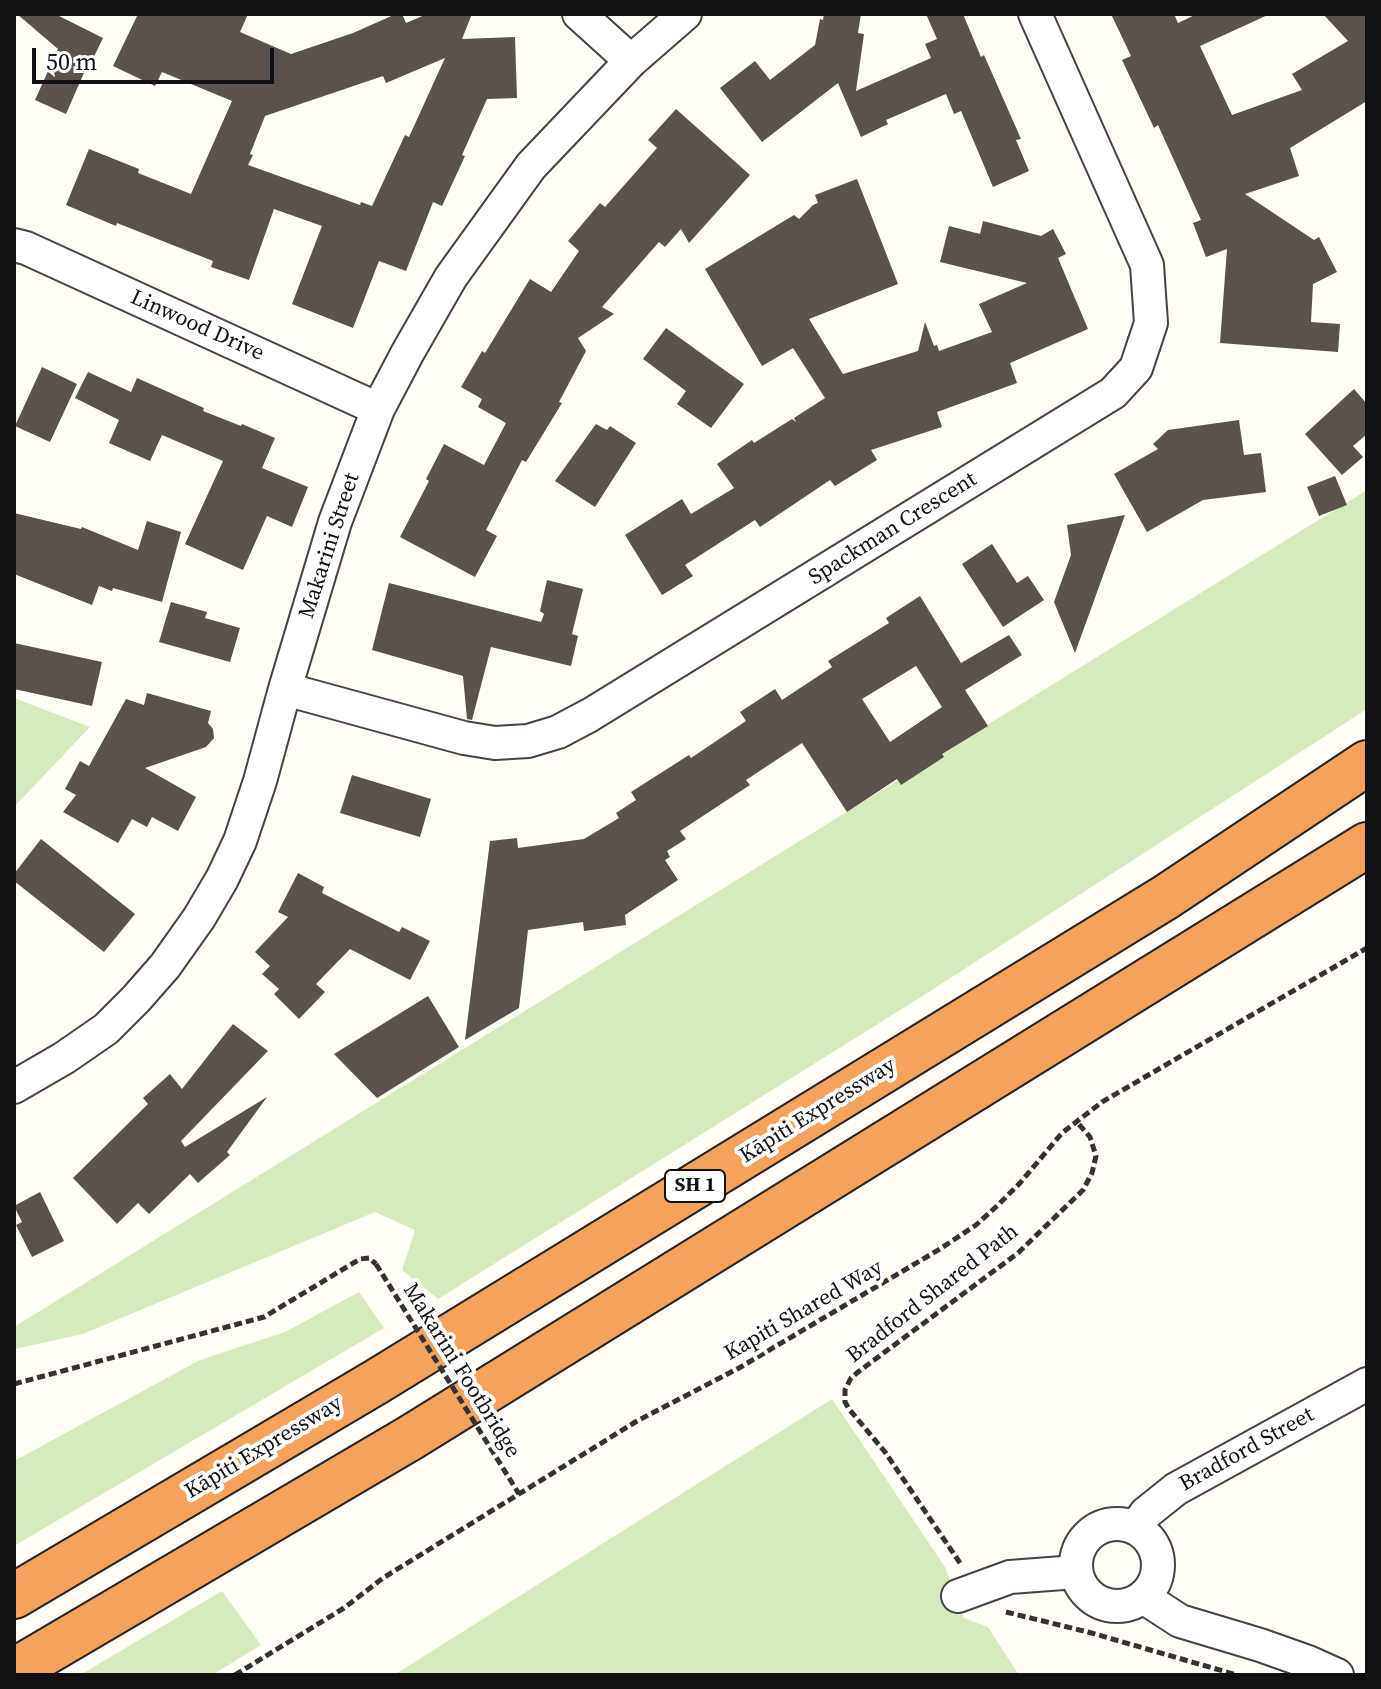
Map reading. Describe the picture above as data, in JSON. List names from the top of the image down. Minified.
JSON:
{"streets":{"highway":["Kāpiti Expressway","SH 1"],"street":["Linwood Drive","Spackman Crescent","Makarini Street","Bradford Street"],"path":["Bradford Shared Path","Kapiti Shared Way","Makarini Footbridge"]},"crossings":[["Linwood Drive","Makarini Street"],["Spackman Crescent","Makarini Street"],["Bradford Shared Path","Kapiti Shared Way"],["Kapiti Shared Way","Makarini Footbridge"]],"scale_bar":"50 m"}
